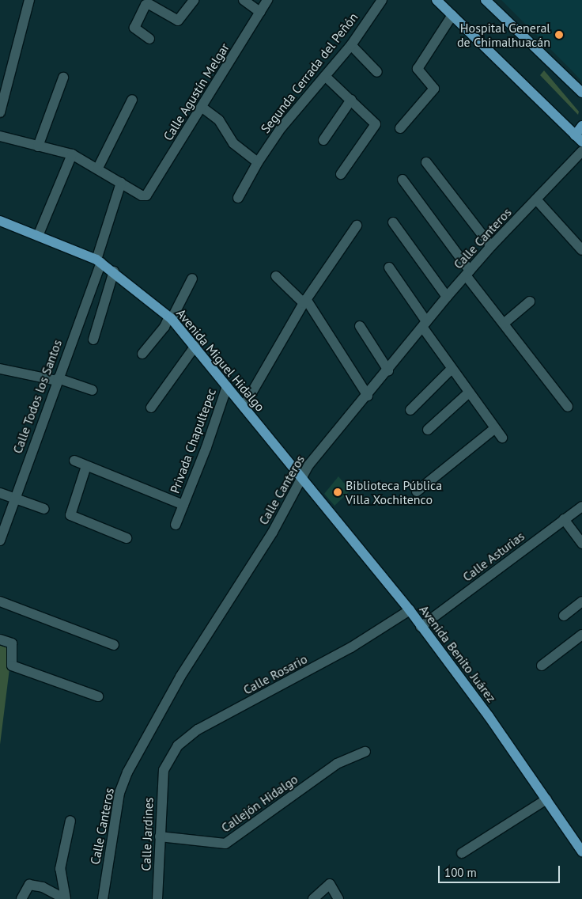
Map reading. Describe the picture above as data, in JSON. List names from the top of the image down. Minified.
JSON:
{"streets":{"main road":["Avenida Miguel Hidalgo","Avenida Benito Juárez"],"street":["Segunda Cerrada del Peñón","Calle Agustín Melgar","Calle Canteros","Calle Todos los Santos","Privada Chapultepec","Calle Asturias","Calle Rosario","Callejón Hidalgo","Calle Jardines"]},"crossings":[["Calle Agustín Melgar","Calle Todos los Santos"],["Calle Canteros","Avenida Miguel Hidalgo"],["Calle Canteros","Avenida Benito Juárez"],["Avenida Miguel Hidalgo","Calle Todos los Santos"],["Avenida Miguel Hidalgo","Privada Chapultepec"],["Avenida Miguel Hidalgo","Avenida Benito Juárez"],["Calle Asturias","Avenida Benito Juárez"],["Avenida Benito Juárez","Calle Rosario"],["Calle Rosario","Calle Jardines"],["Callejón Hidalgo","Calle Jardines"]],"places":["Hospital General de Chimalhuacán","Biblioteca Pública Villa Xochitenco"],"scale_bar":"100 m"}
